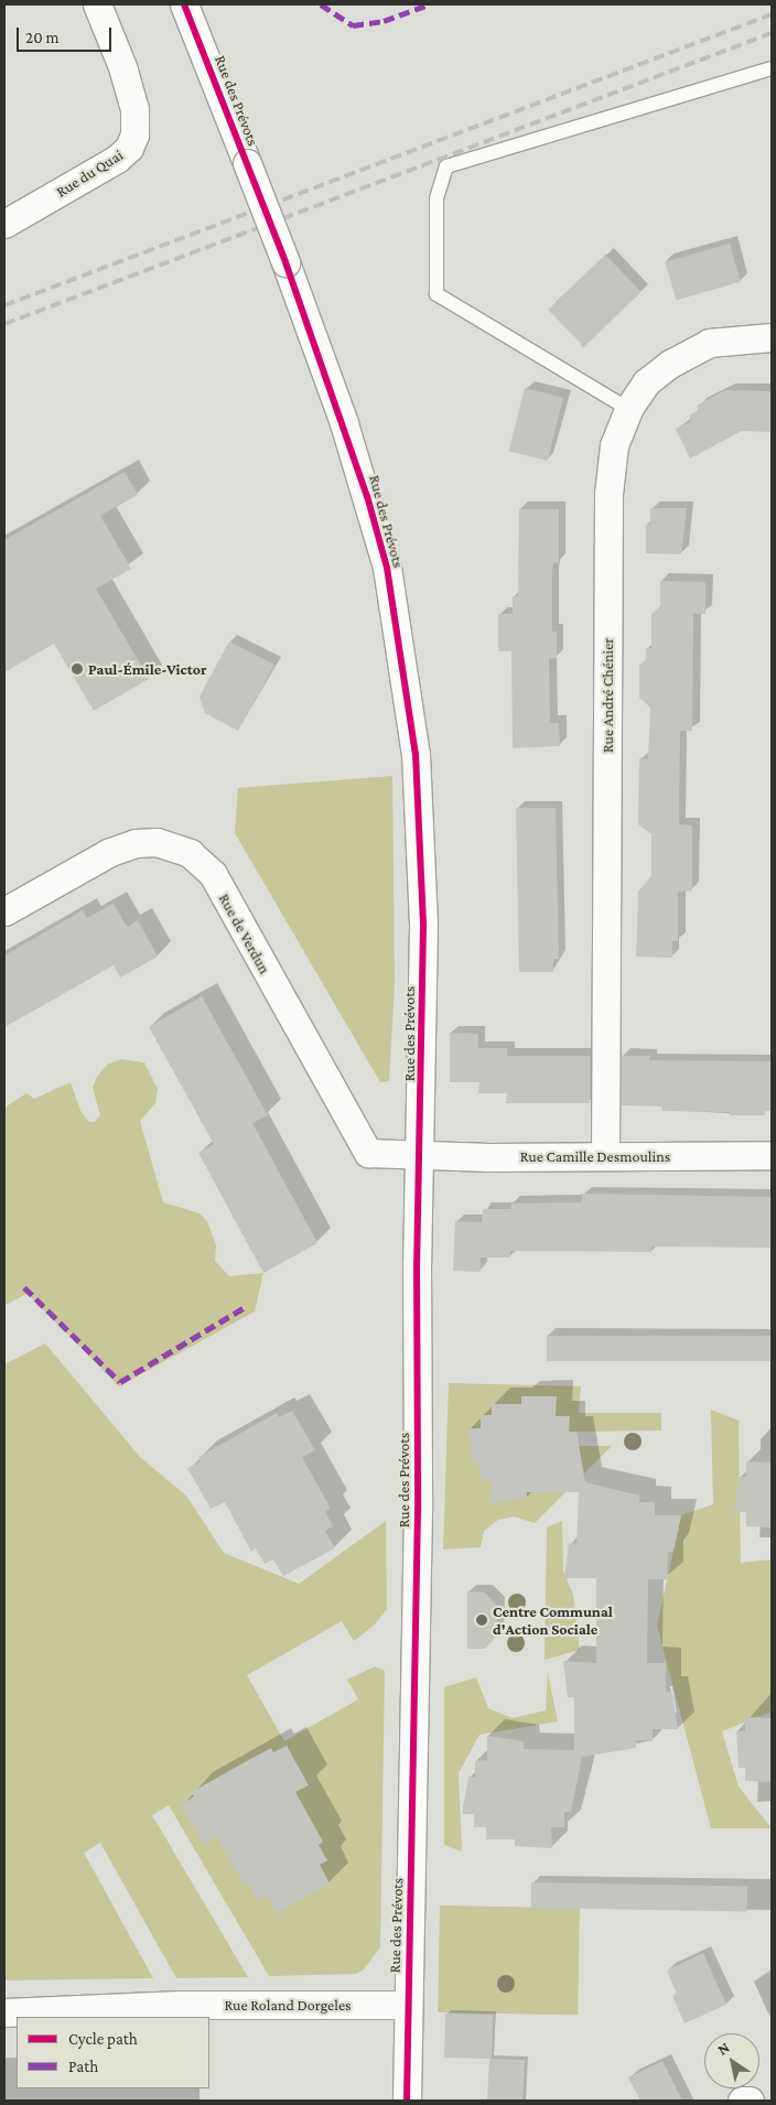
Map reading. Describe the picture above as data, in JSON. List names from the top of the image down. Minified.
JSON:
{"streets":{"street":["Rue des Prévots","Rue du Quai","Rue André Chénier","Rue de Verdun","Rue Camille Desmoulins","Rue Roland Dorgeles"]},"crossings":[["Rue des Prévots","Rue de Verdun"],["Rue des Prévots","Rue Camille Desmoulins"],["Rue des Prévots","Rue Roland Dorgeles"],["Rue André Chénier","Rue Camille Desmoulins"],["Rue de Verdun","Rue Camille Desmoulins"]],"places":["Paul-Émile-Victor","Centre Communal d'Action Sociale"],"legend":["Cycle path","Path"],"scale_bar":"20 m","north":"top left"}
